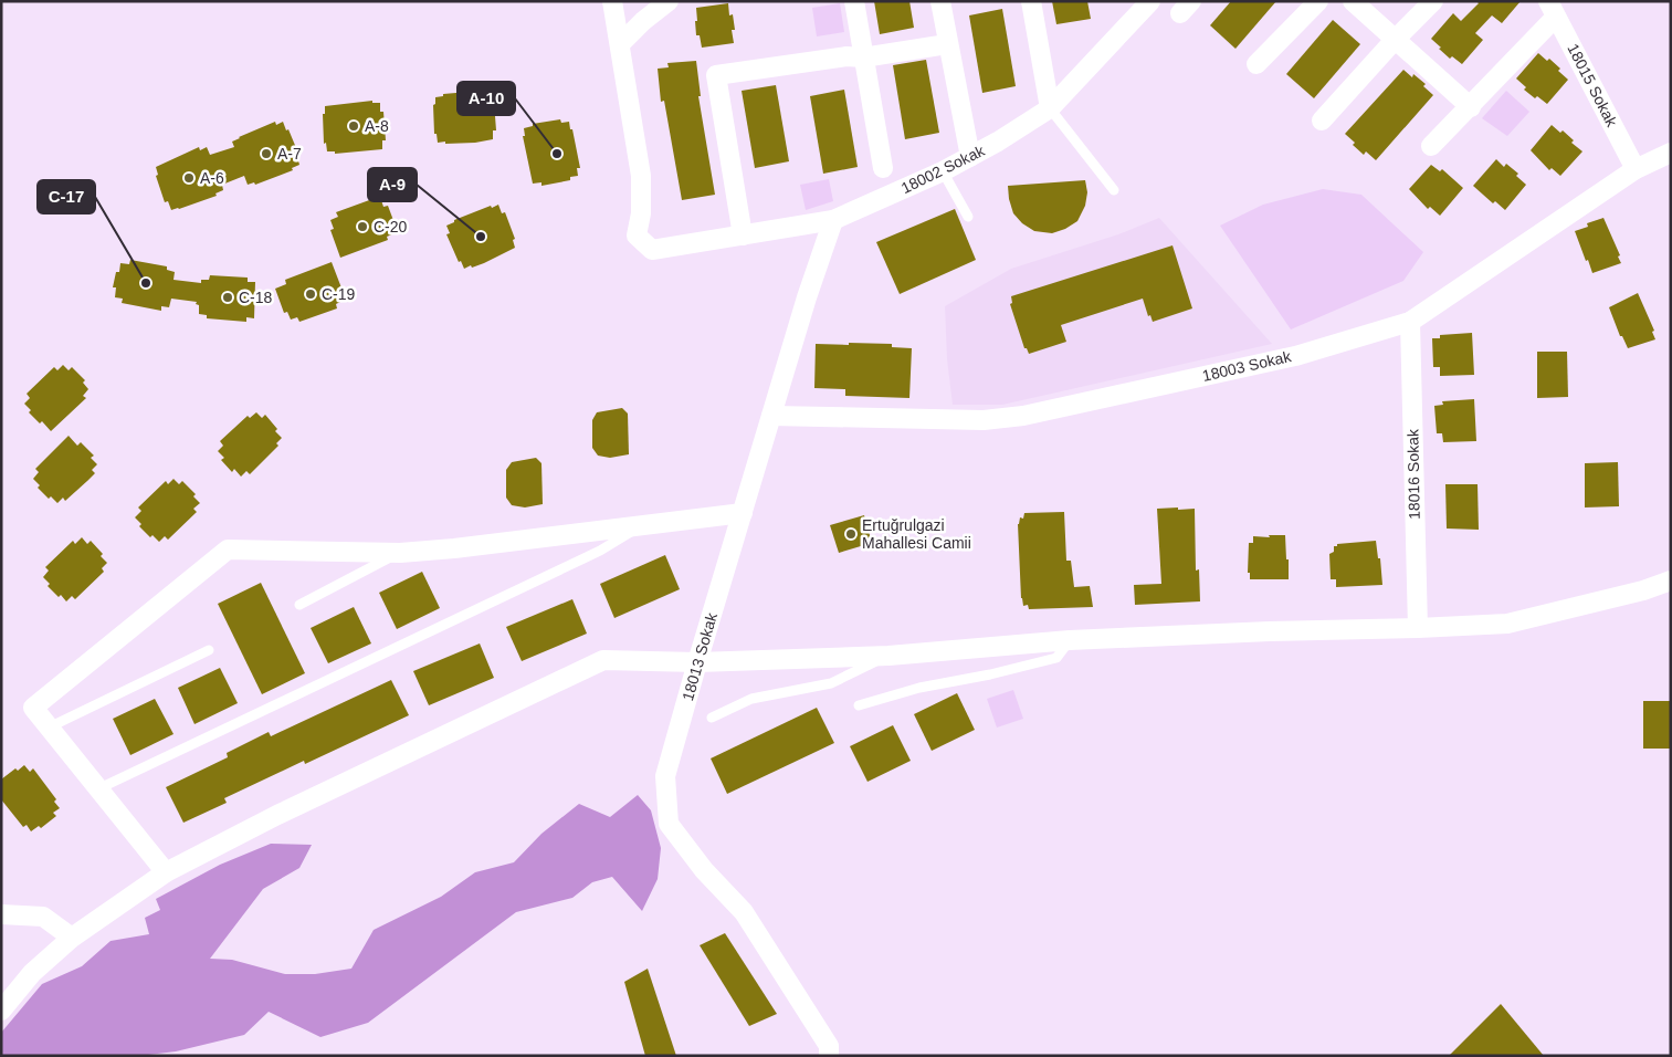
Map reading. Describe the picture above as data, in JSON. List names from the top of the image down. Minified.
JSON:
{"streets":{"street":["18015 Sokak","18002 Sokak","18003 Sokak","18016 Sokak","18013 Sokak"]},"crossings":[["18015 Sokak","18003 Sokak"],["18002 Sokak","18013 Sokak"],["18003 Sokak","18016 Sokak"],["18003 Sokak","18013 Sokak"]],"places":["A-8","A-7","A-10","A-6","C-20","A-9","C-17","C-19","C-18","Ertuğrulgazi Mahallesi Camii"]}
